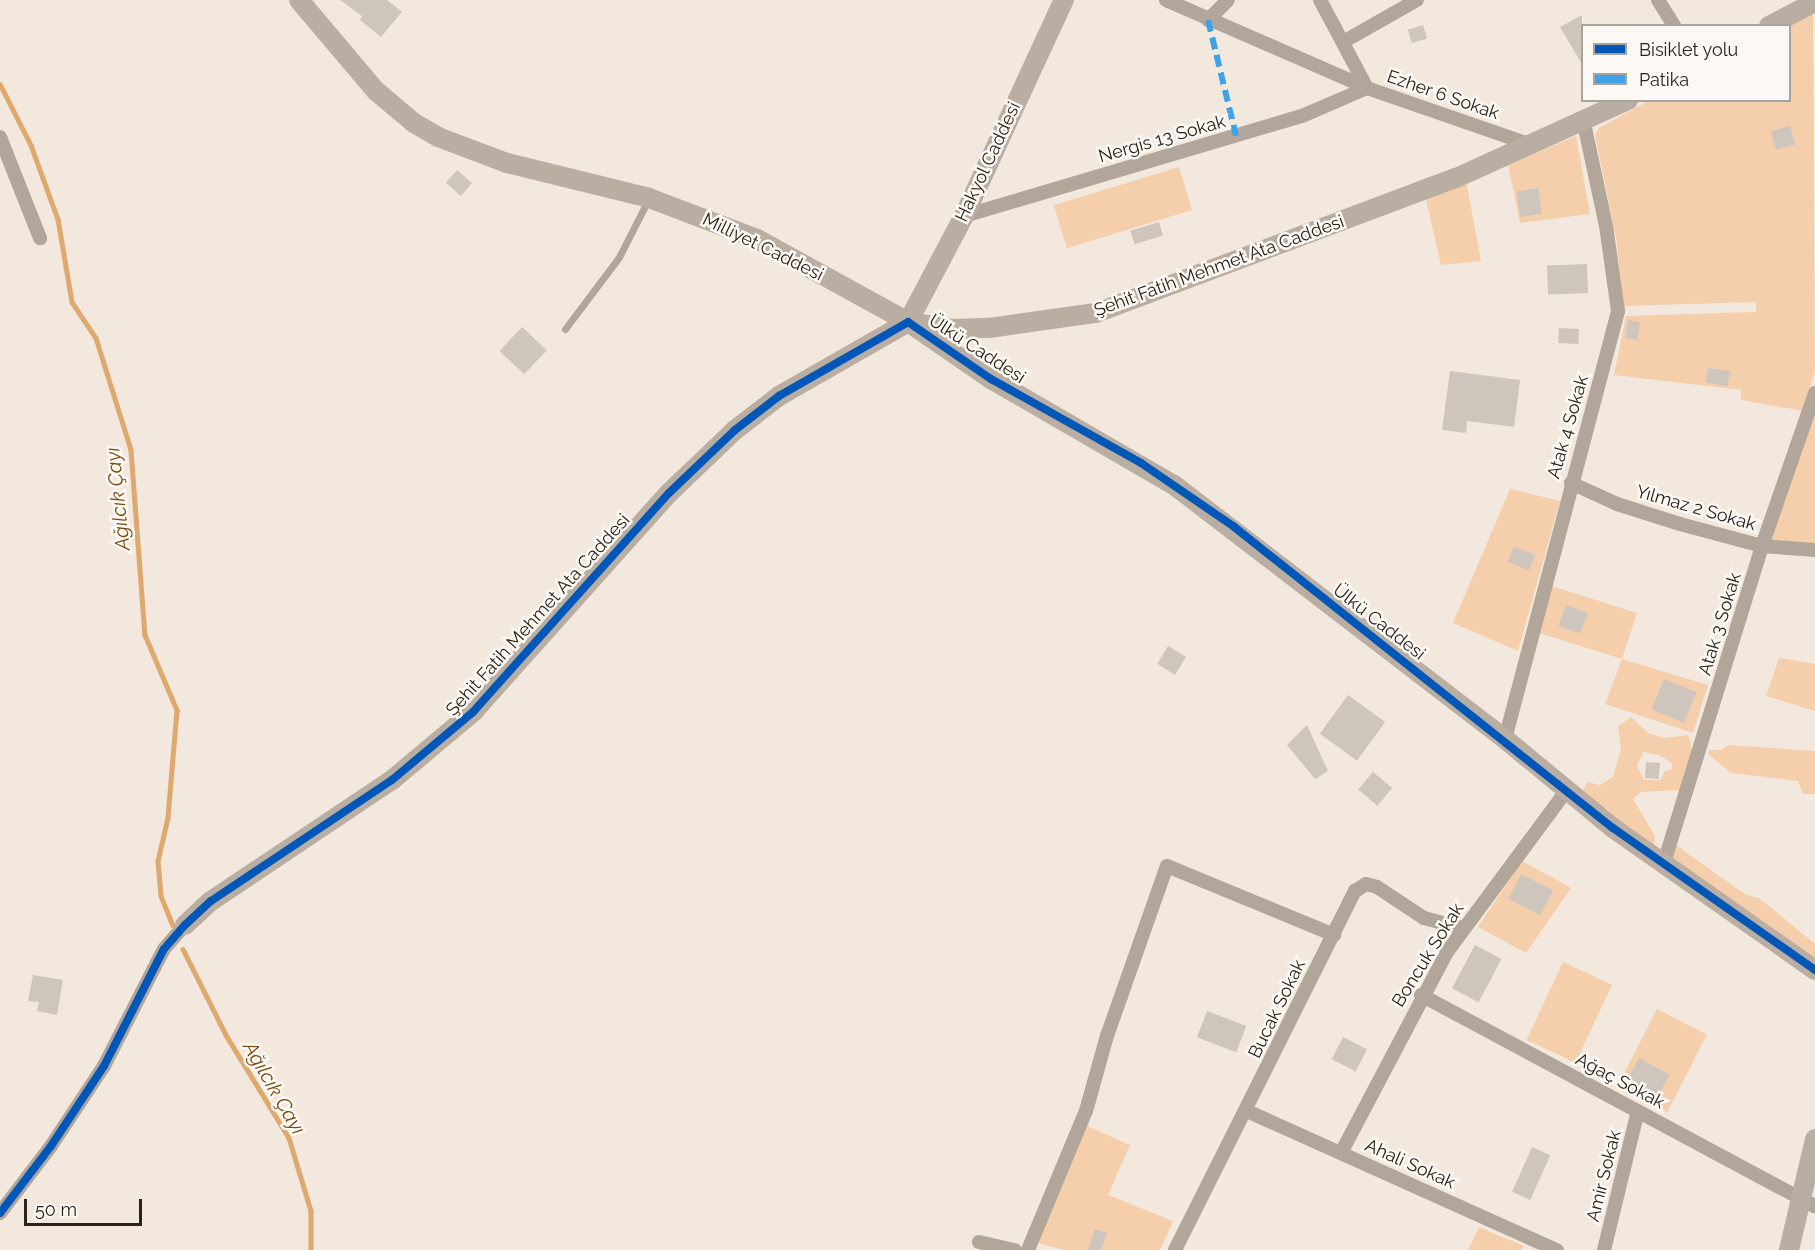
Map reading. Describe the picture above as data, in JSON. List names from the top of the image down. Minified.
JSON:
{"streets":{"street":["Ezher 6 Sokak","Nergis 13 Sokak","Hakyol Caddesi","Milliyet Caddesi","Şehit Fatih Mehmet Ata Caddesi","Ülkü Caddesi","Atak 4 Sokak","Yılmaz 2 Sokak","Atak 3 Sokak","Boncuk Sokak","Bucak Sokak","Ağaç Sokak","Ahali Sokak","Amir Sokak"]},"crossings":[["Ezher 6 Sokak","Nergis 13 Sokak"],["Ezher 6 Sokak","Şehit Fatih Mehmet Ata Caddesi"],["Nergis 13 Sokak","Hakyol Caddesi"],["Hakyol Caddesi","Milliyet Caddesi"],["Hakyol Caddesi","Şehit Fatih Mehmet Ata Caddesi"],["Hakyol Caddesi","Ülkü Caddesi"],["Milliyet Caddesi","Şehit Fatih Mehmet Ata Caddesi"],["Milliyet Caddesi","Ülkü Caddesi"],["Şehit Fatih Mehmet Ata Caddesi","Ülkü Caddesi"],["Şehit Fatih Mehmet Ata Caddesi","Atak 4 Sokak"],["Ülkü Caddesi","Atak 4 Sokak"],["Ülkü Caddesi","Atak 3 Sokak"],["Ülkü Caddesi","Boncuk Sokak"],["Atak 4 Sokak","Yılmaz 2 Sokak"],["Yılmaz 2 Sokak","Atak 3 Sokak"],["Boncuk Sokak","Bucak Sokak"],["Boncuk Sokak","Ağaç Sokak"],["Boncuk Sokak","Ahali Sokak"],["Bucak Sokak","Ahali Sokak"],["Ağaç Sokak","Amir Sokak"]],"water":["Ağılcık Çayı"],"legend":["Bisiklet yolu","Patika"],"scale_bar":"50 m"}
